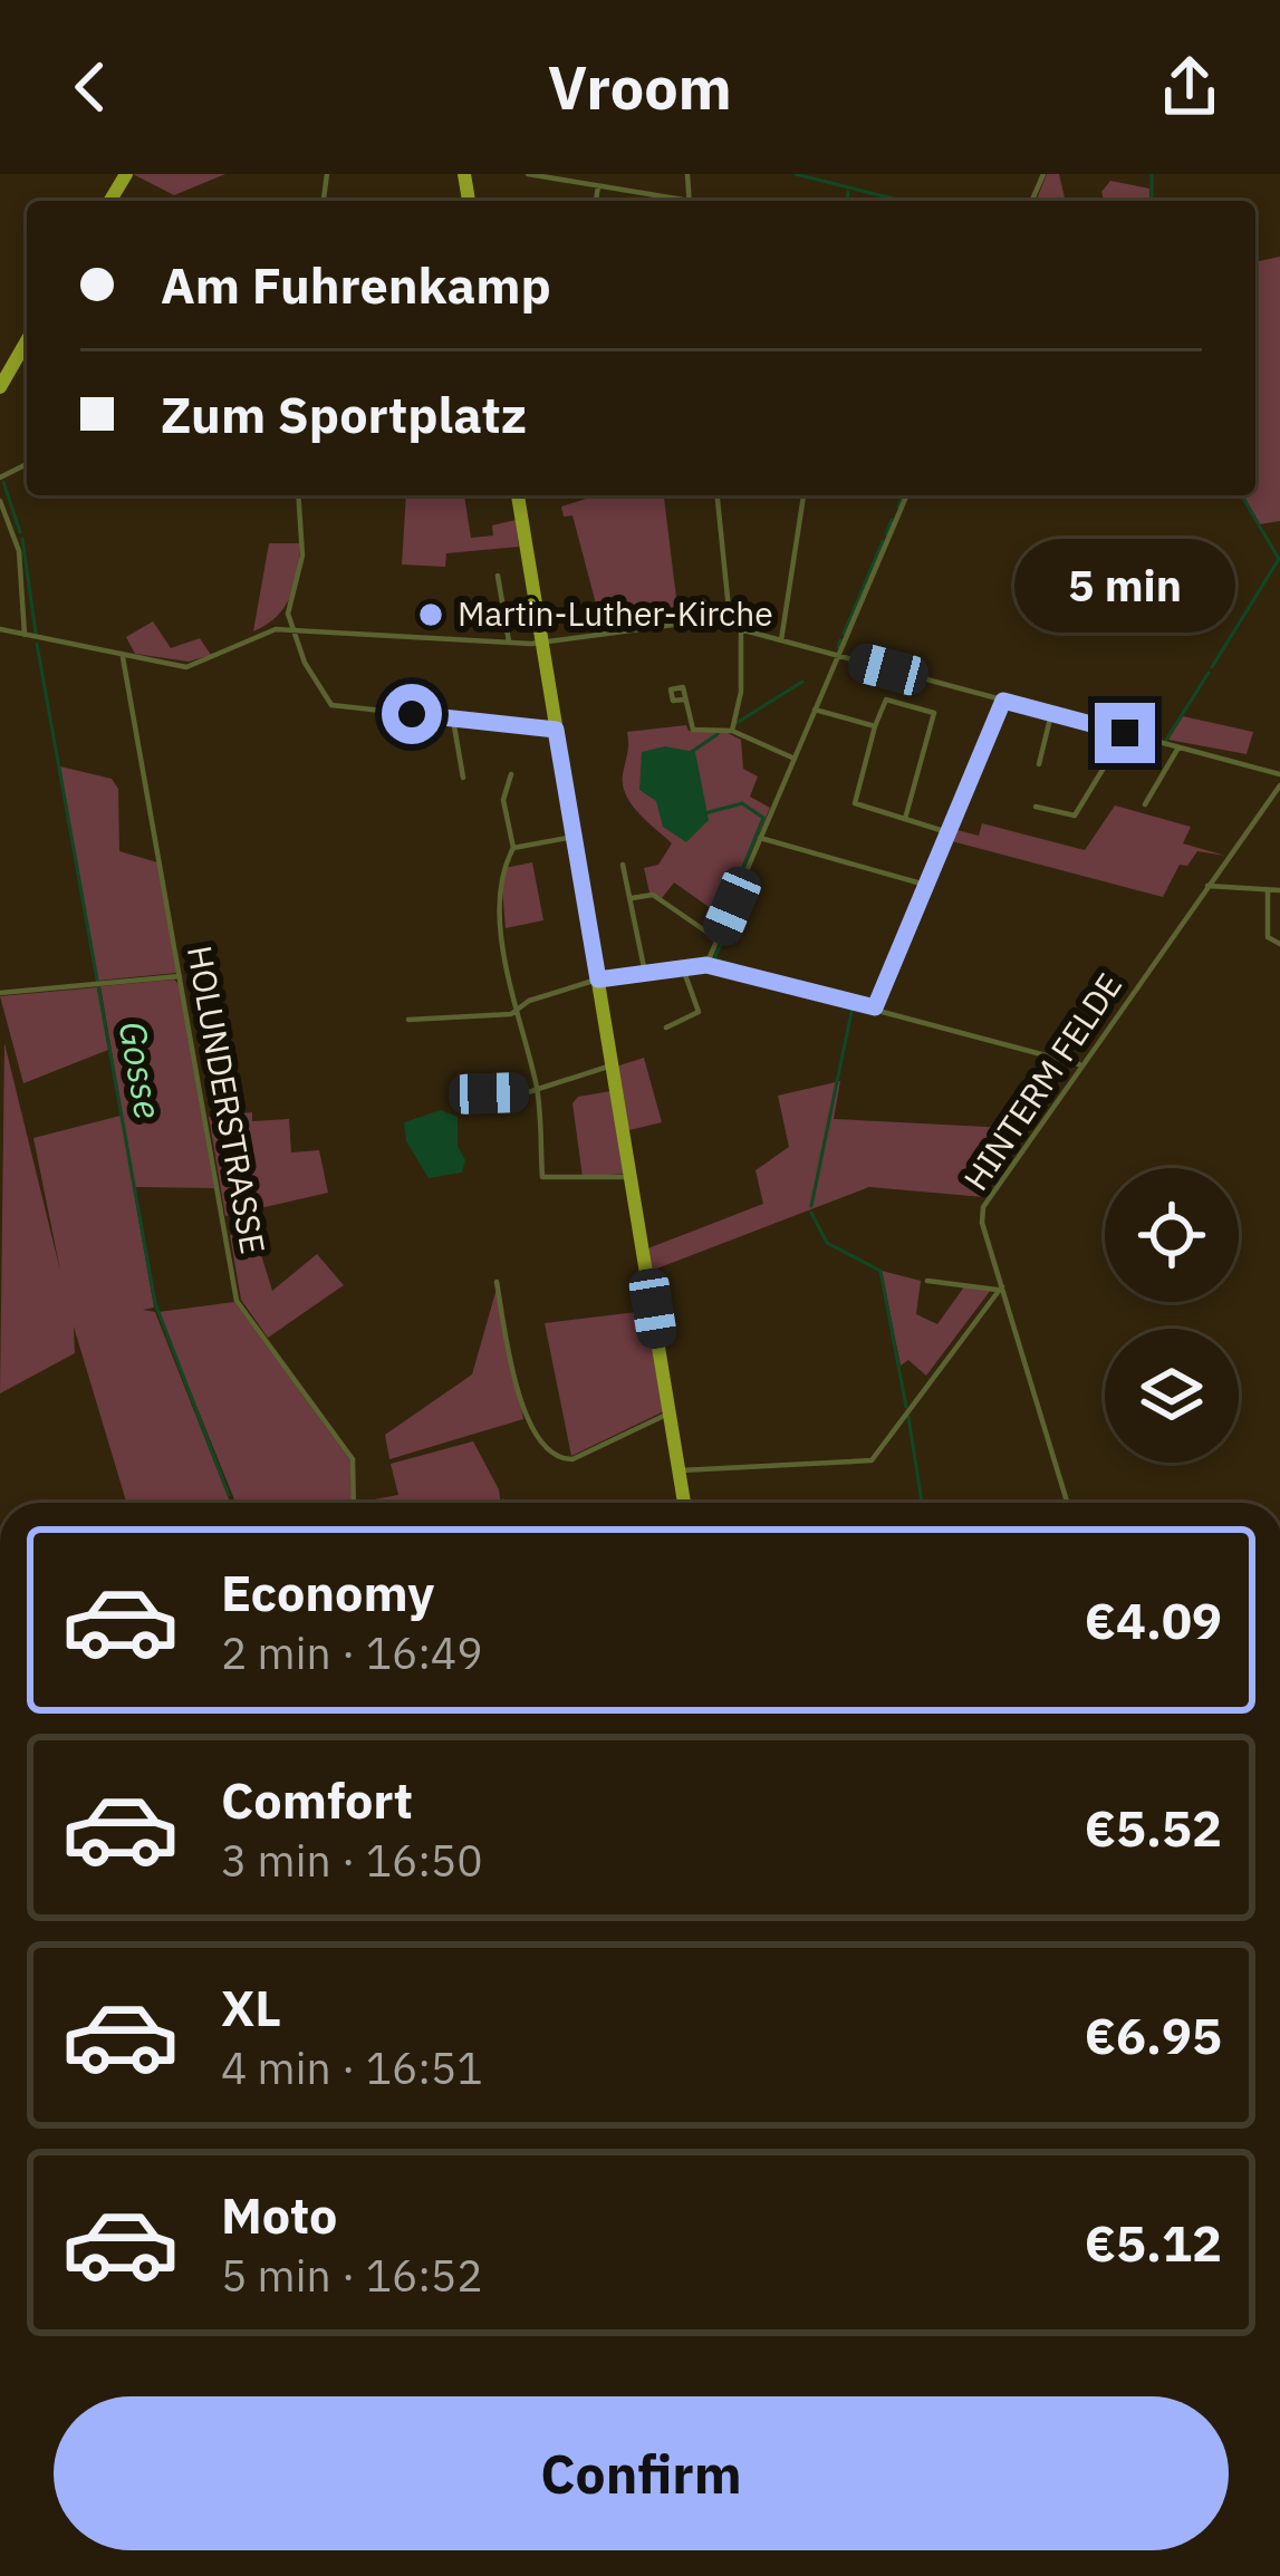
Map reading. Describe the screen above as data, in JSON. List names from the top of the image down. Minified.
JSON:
{"streets":{"street":["HINTERM FELDE","HOLUNDERSTRASSE"]},"water":["Gosse"],"places":["Martin-Luther-Kirche"],"page":{"header":"Vroom","banner":["Am Fuhrenkamp","Zum Sportplatz"],"bubble":"5 min","list":[{"name":"Economy","note":"2 min · 16:49","value":"€4.09"},{"name":"Comfort","note":"3 min · 16:50","value":"€5.52"},{"name":"XL","note":"4 min · 16:51","value":"€6.95"},{"name":"Moto","note":"5 min · 16:52","value":"€5.12"}],"buttons":"Confirm"}}
